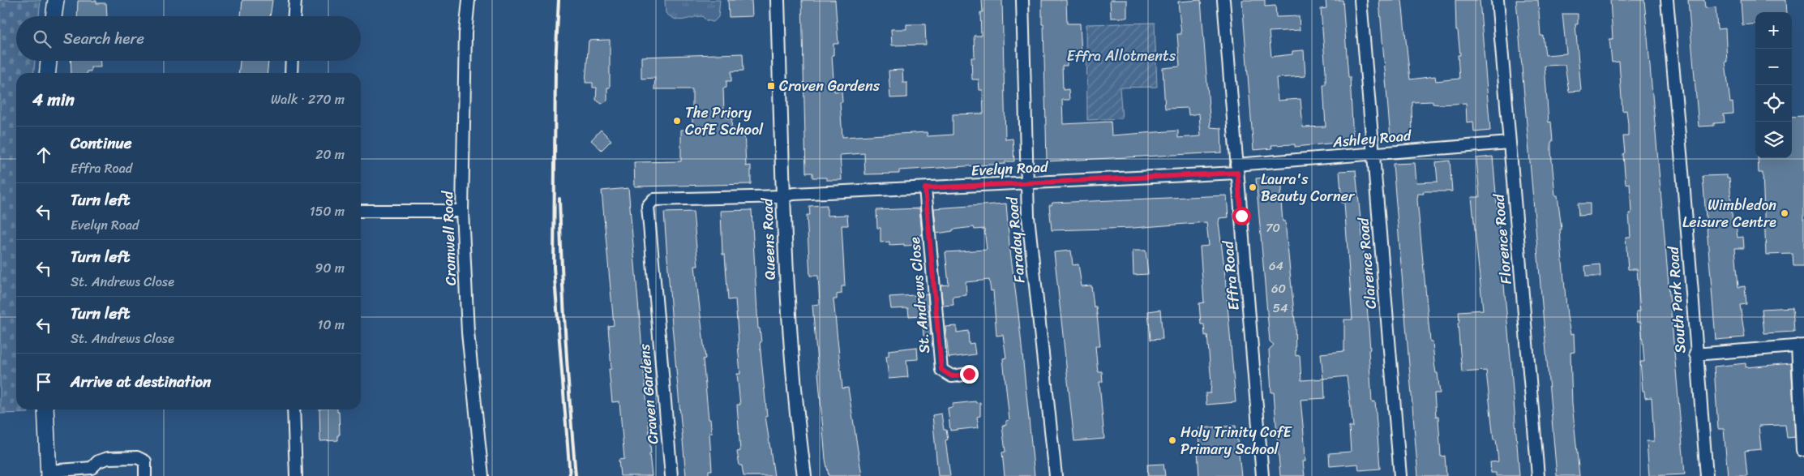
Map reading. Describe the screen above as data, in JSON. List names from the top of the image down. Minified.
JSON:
{"streets":{"street":["Ashley Road","Evelyn Road","Cromwell Road","Queens Road","Florence Road","Faraday Road","Clarence Road","Effra Road","St. Andrews Close","South Park Road","Craven Gardens"]},"crossings":[["Ashley Road","Evelyn Road"],["Ashley Road","Florence Road"],["Ashley Road","Clarence Road"],["Ashley Road","Effra Road"],["Evelyn Road","Queens Road"],["Evelyn Road","Faraday Road"],["Evelyn Road","Effra Road"],["Evelyn Road","St. Andrews Close"],["Evelyn Road","Craven Gardens"],["Queens Road","Craven Gardens"]],"parks":["Effra Allotments"],"places":{"transit":["Craven Gardens"],"other":["The Priory CofE School","Laura's Beauty Corner","Wimbledon Leisure Centre","Holy Trinity CofE Primary School"]},"house_numbers":["70","64","60","54"],"page":{"map_buttons":["+","−"],"search":"Search here","heading":["4 min","Walk · 270 m"],"list":[["Continue","Effra Road","20 m"],["Turn left","Evelyn Road","150 m"],["Turn left","St. Andrews Close","90 m"],["Turn left","St. Andrews Close","10 m"],"Arrive at destination"]}}
